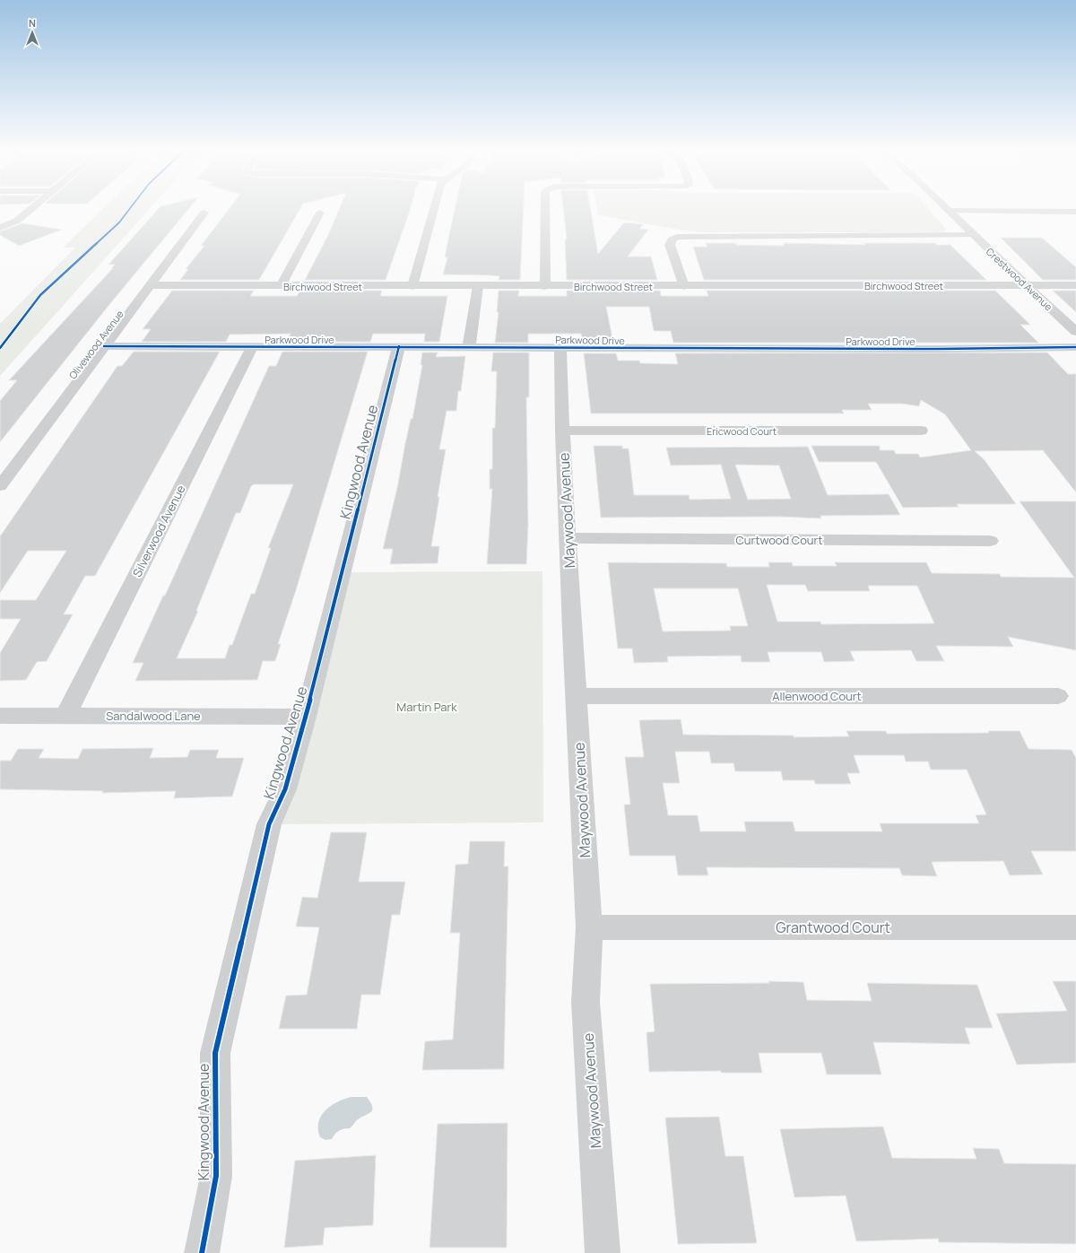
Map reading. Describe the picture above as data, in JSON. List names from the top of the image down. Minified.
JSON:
{"streets":{"street":["Crestwood Avenue","Birchwood Street","Parkwood Drive","Olivewood Avenue","Ericwood Court","Kingwood Avenue","Maywood Avenue","Silverwood Avenue","Curtwood Court","Allenwood Court","Sandalwood Lane","Grantwood Court"]},"crossings":[["Crestwood Avenue","Birchwood Street"],["Birchwood Street","Olivewood Avenue"],["Parkwood Drive","Olivewood Avenue"],["Parkwood Drive","Kingwood Avenue"],["Parkwood Drive","Maywood Avenue"],["Parkwood Drive","Silverwood Avenue"],["Ericwood Court","Maywood Avenue"],["Kingwood Avenue","Sandalwood Lane"],["Maywood Avenue","Curtwood Court"],["Maywood Avenue","Allenwood Court"],["Maywood Avenue","Grantwood Court"],["Silverwood Avenue","Sandalwood Lane"]],"parks":["Martin Park"],"north":"top"}
